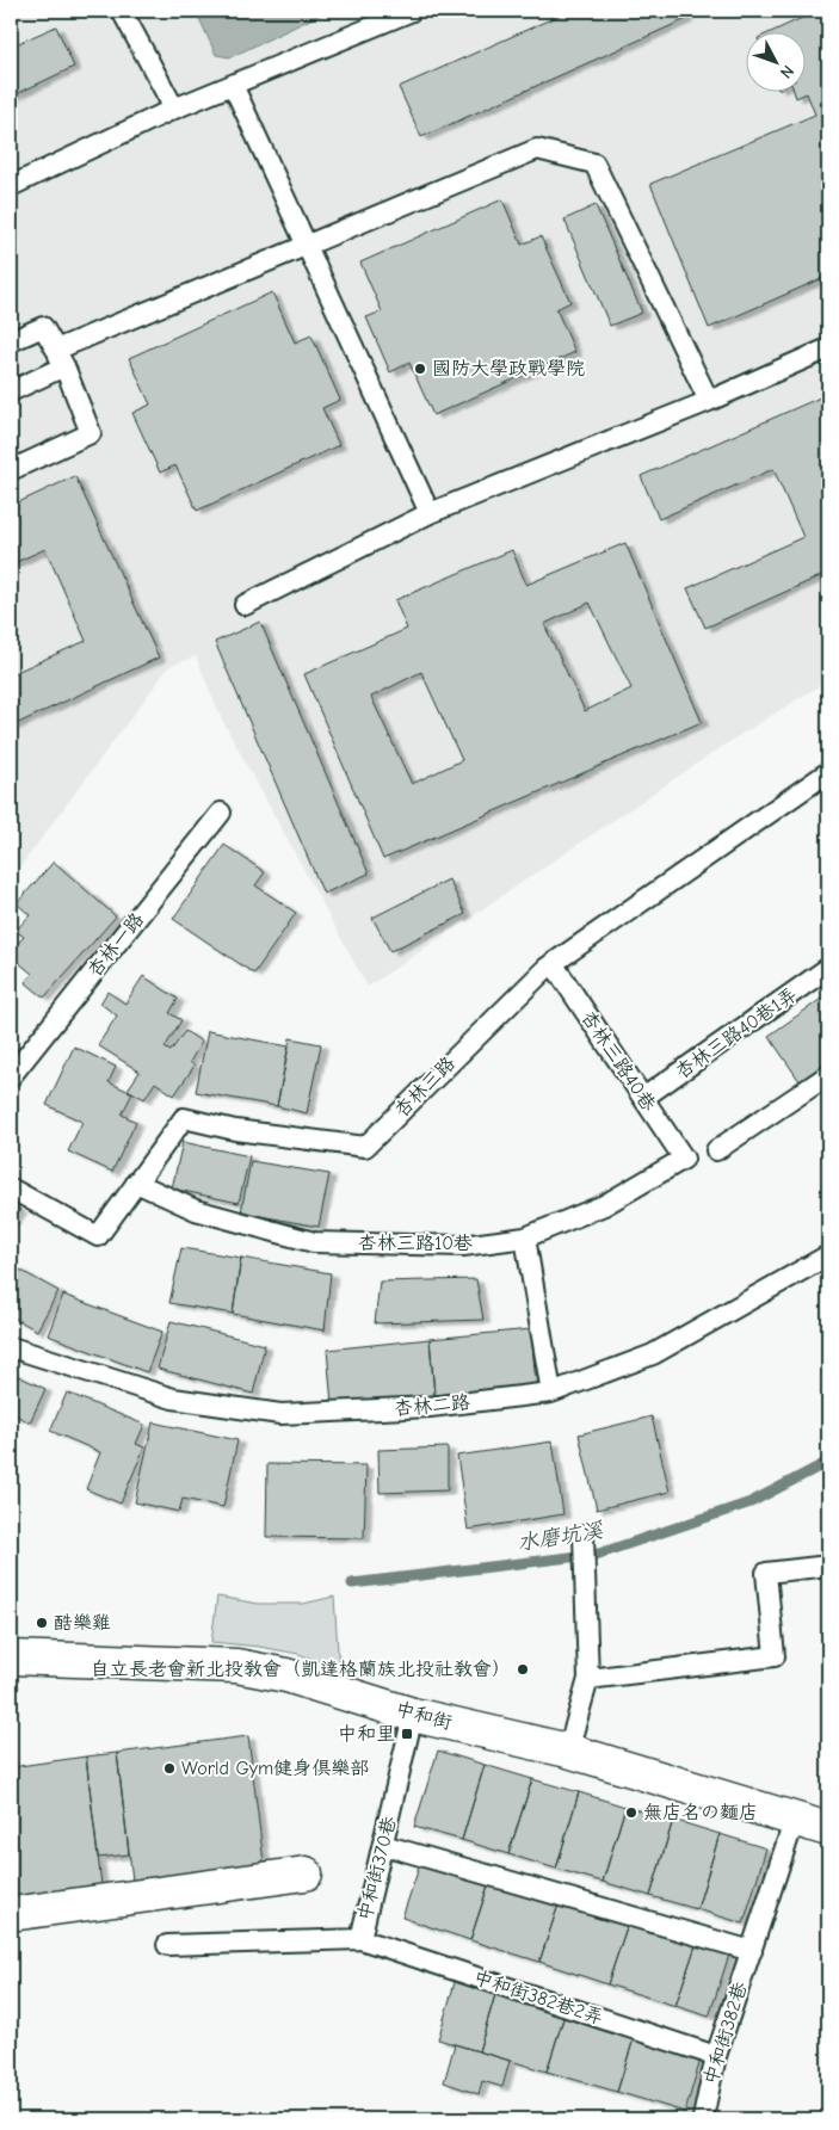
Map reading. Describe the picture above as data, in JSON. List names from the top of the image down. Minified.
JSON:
{"streets":{"street":["中和街"],"lane":["杏林一路","杏林三路40巷1弄","杏林三路40巷","杏林三路","杏林三路10巷","杏林二路","中和街370巷","中和街382巷2弄","中和街382巷"]},"crossings":[["杏林三路40巷1弄","杏林三路40巷"],["杏林三路40巷","杏林三路"],["杏林三路40巷","杏林三路10巷"],["杏林三路","杏林三路10巷"],["中和街","中和街370巷"],["中和街","中和街382巷"],["中和街370巷","中和街382巷2弄"],["中和街382巷2弄","中和街382巷"]],"water":["水磨坑溪"],"places":{"other":["國防大學政戰學院","酷樂雞","自立長老會新北投教會（凱達格蘭族北投社教會）","World Gym健身俱樂部","無店名の麵店"],"transit":["中和里"]},"north":"bottom right"}
